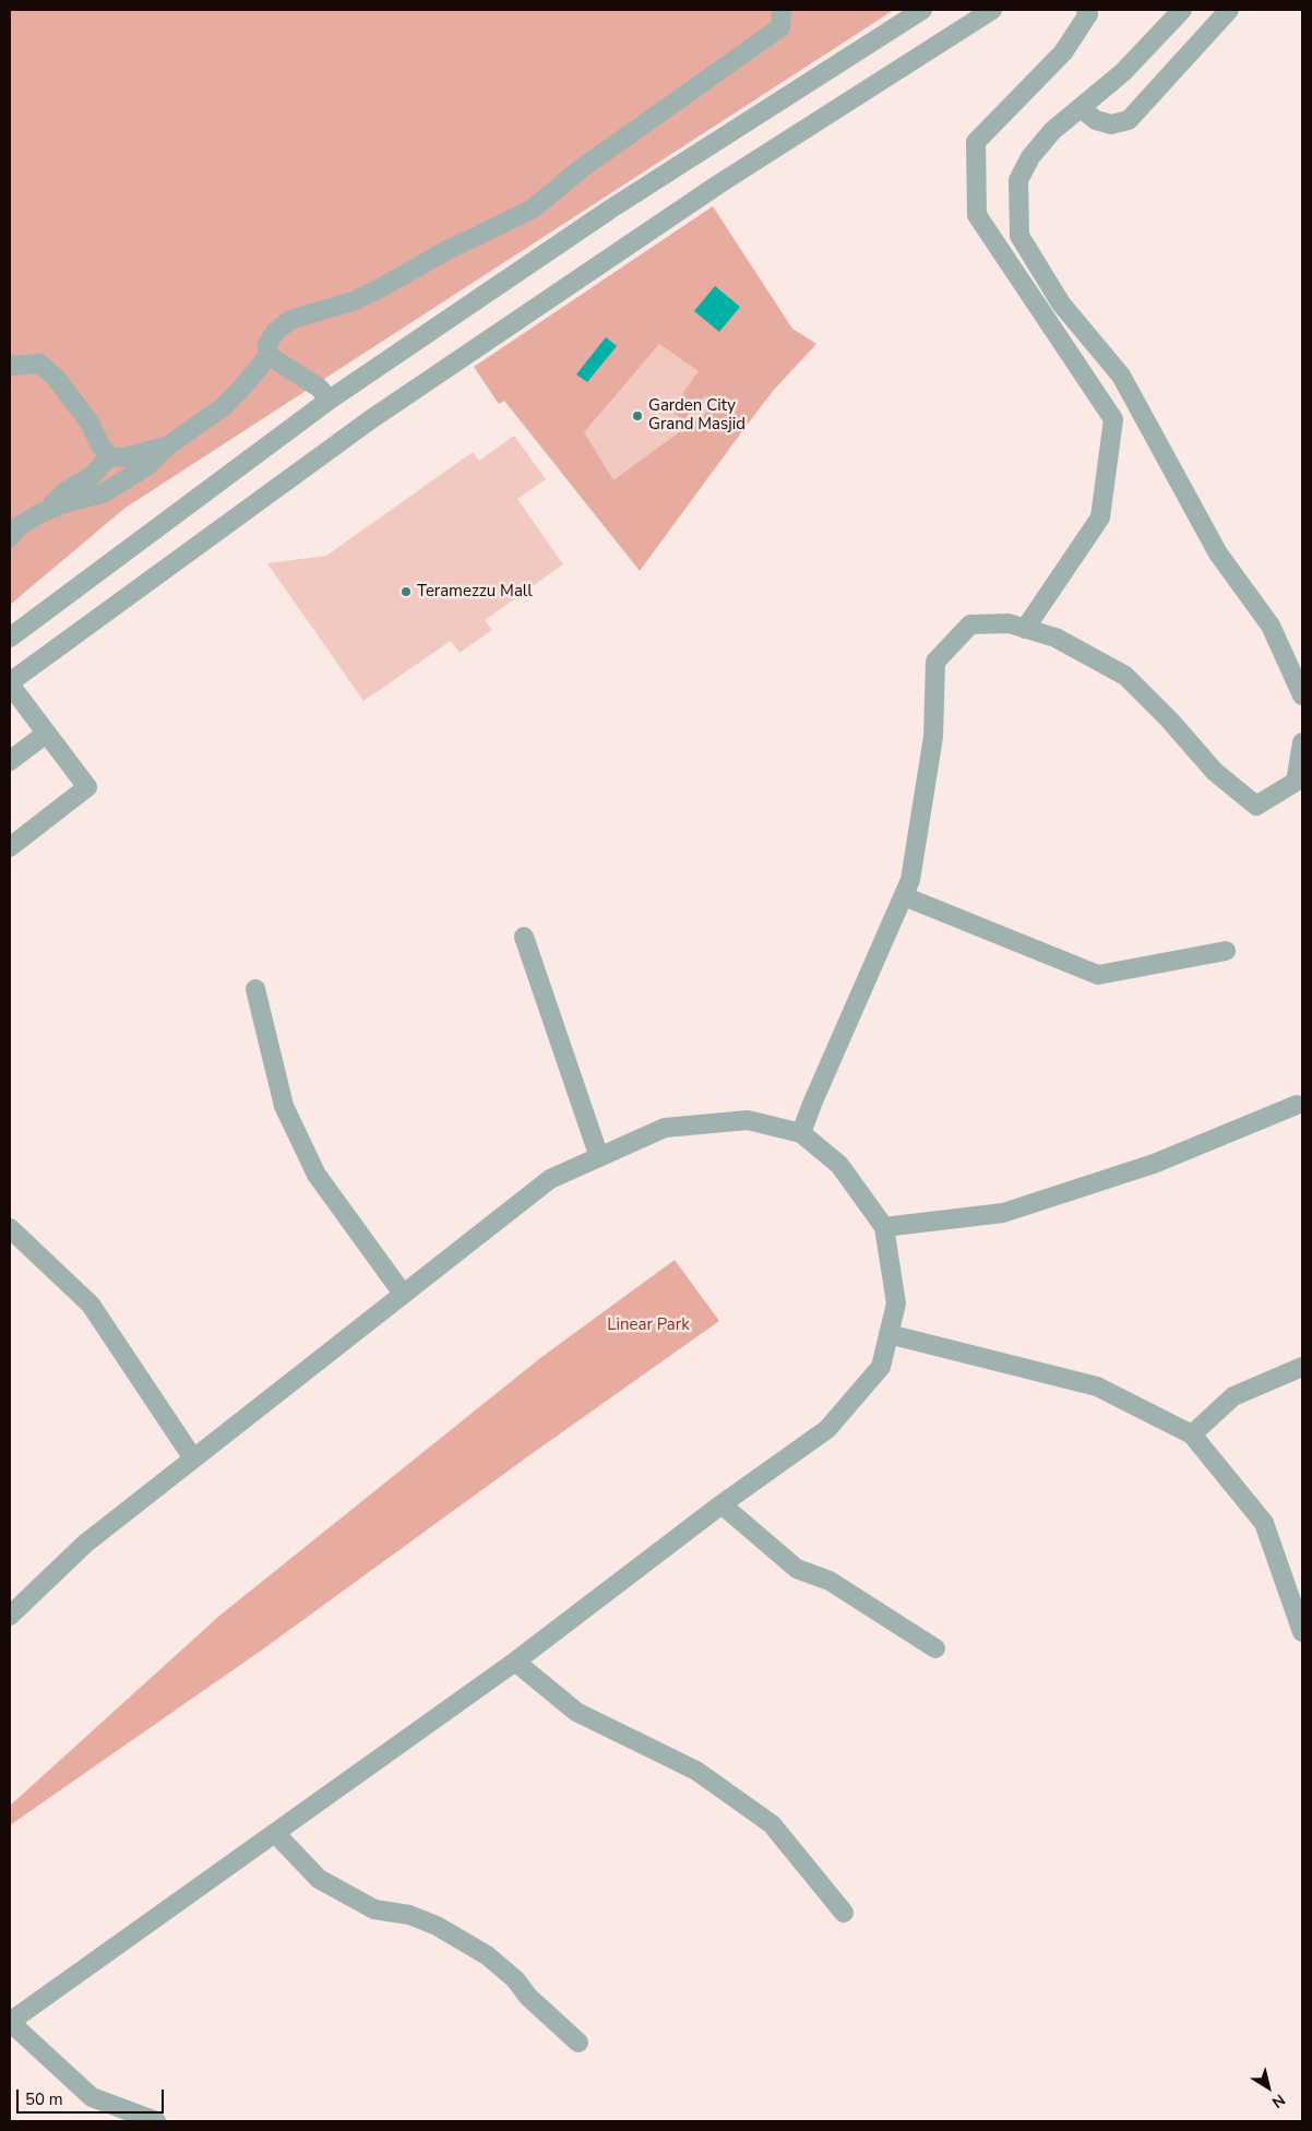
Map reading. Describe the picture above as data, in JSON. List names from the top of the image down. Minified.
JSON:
{"parks":["Linear Park"],"places":["Garden City Grand Masjid","Teramezzu Mall"],"scale_bar":"50 m","north":"bottom right"}
